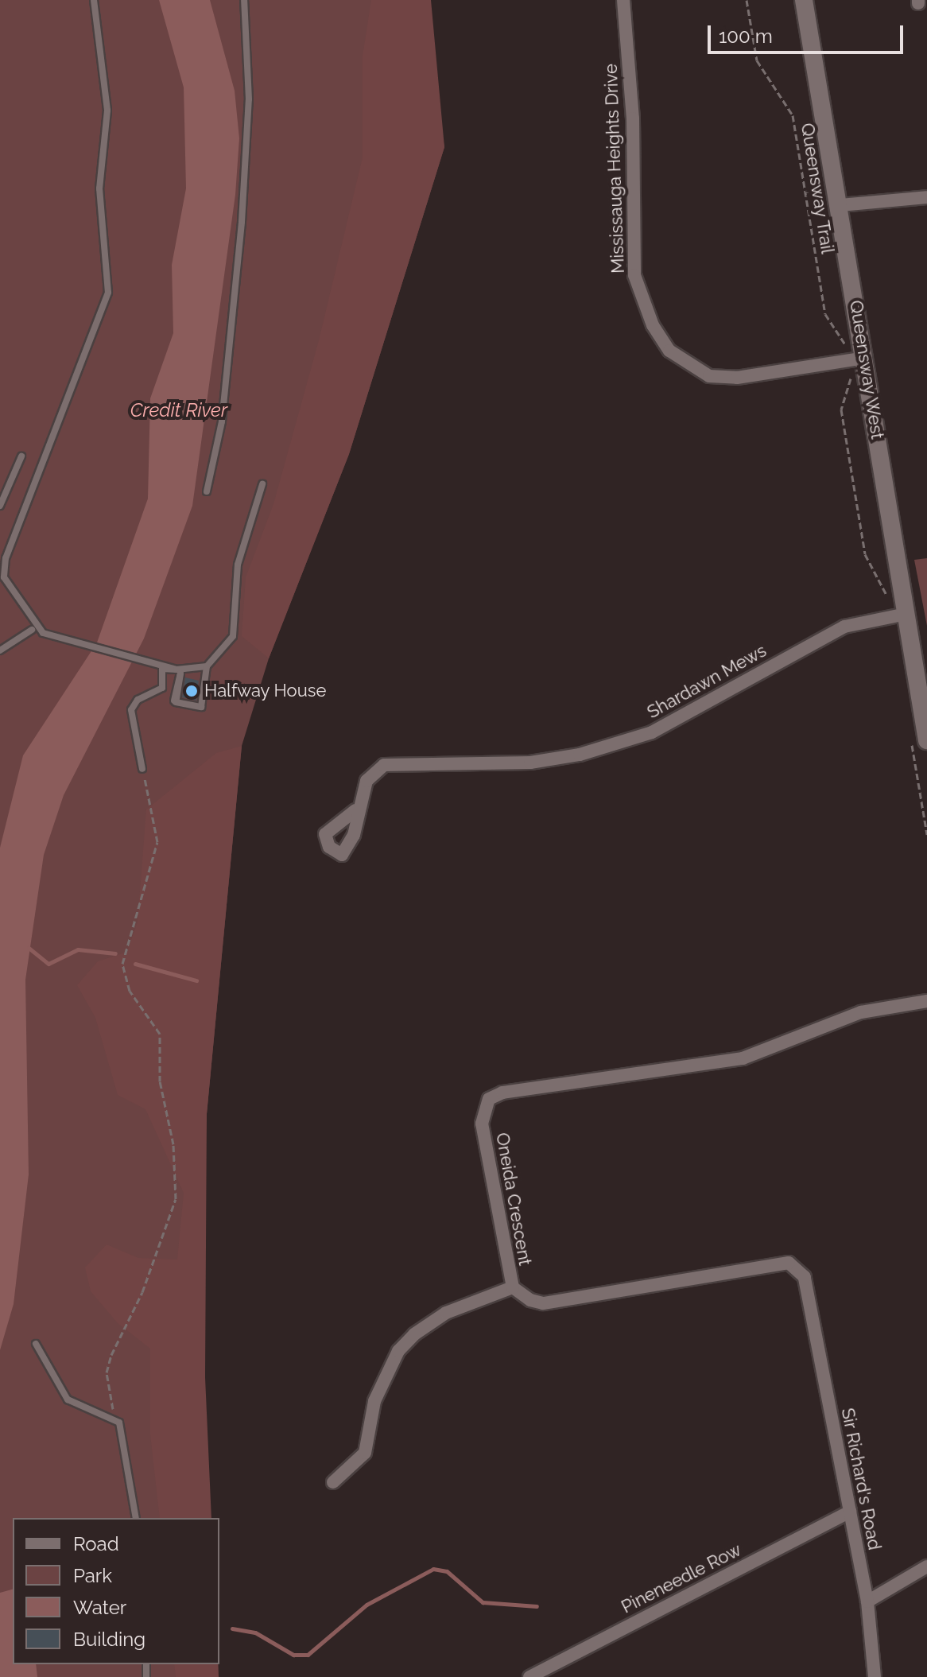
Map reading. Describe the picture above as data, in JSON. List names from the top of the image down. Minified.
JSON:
{"streets":{"street":["Mississauga Heights Drive","Queensway West","Shardawn Mews","Oneida Crescent","Sir Richard's Road","Pineneedle Row"],"path":["Queensway Trail"]},"crossings":[["Mississauga Heights Drive","Queensway West"],["Queensway West","Shardawn Mews"],["Oneida Crescent","Sir Richard's Road"],["Sir Richard's Road","Pineneedle Row"]],"water":["Credit River"],"places":["Halfway House"],"legend":["Road","Park","Water","Building"],"scale_bar":"100 m"}
